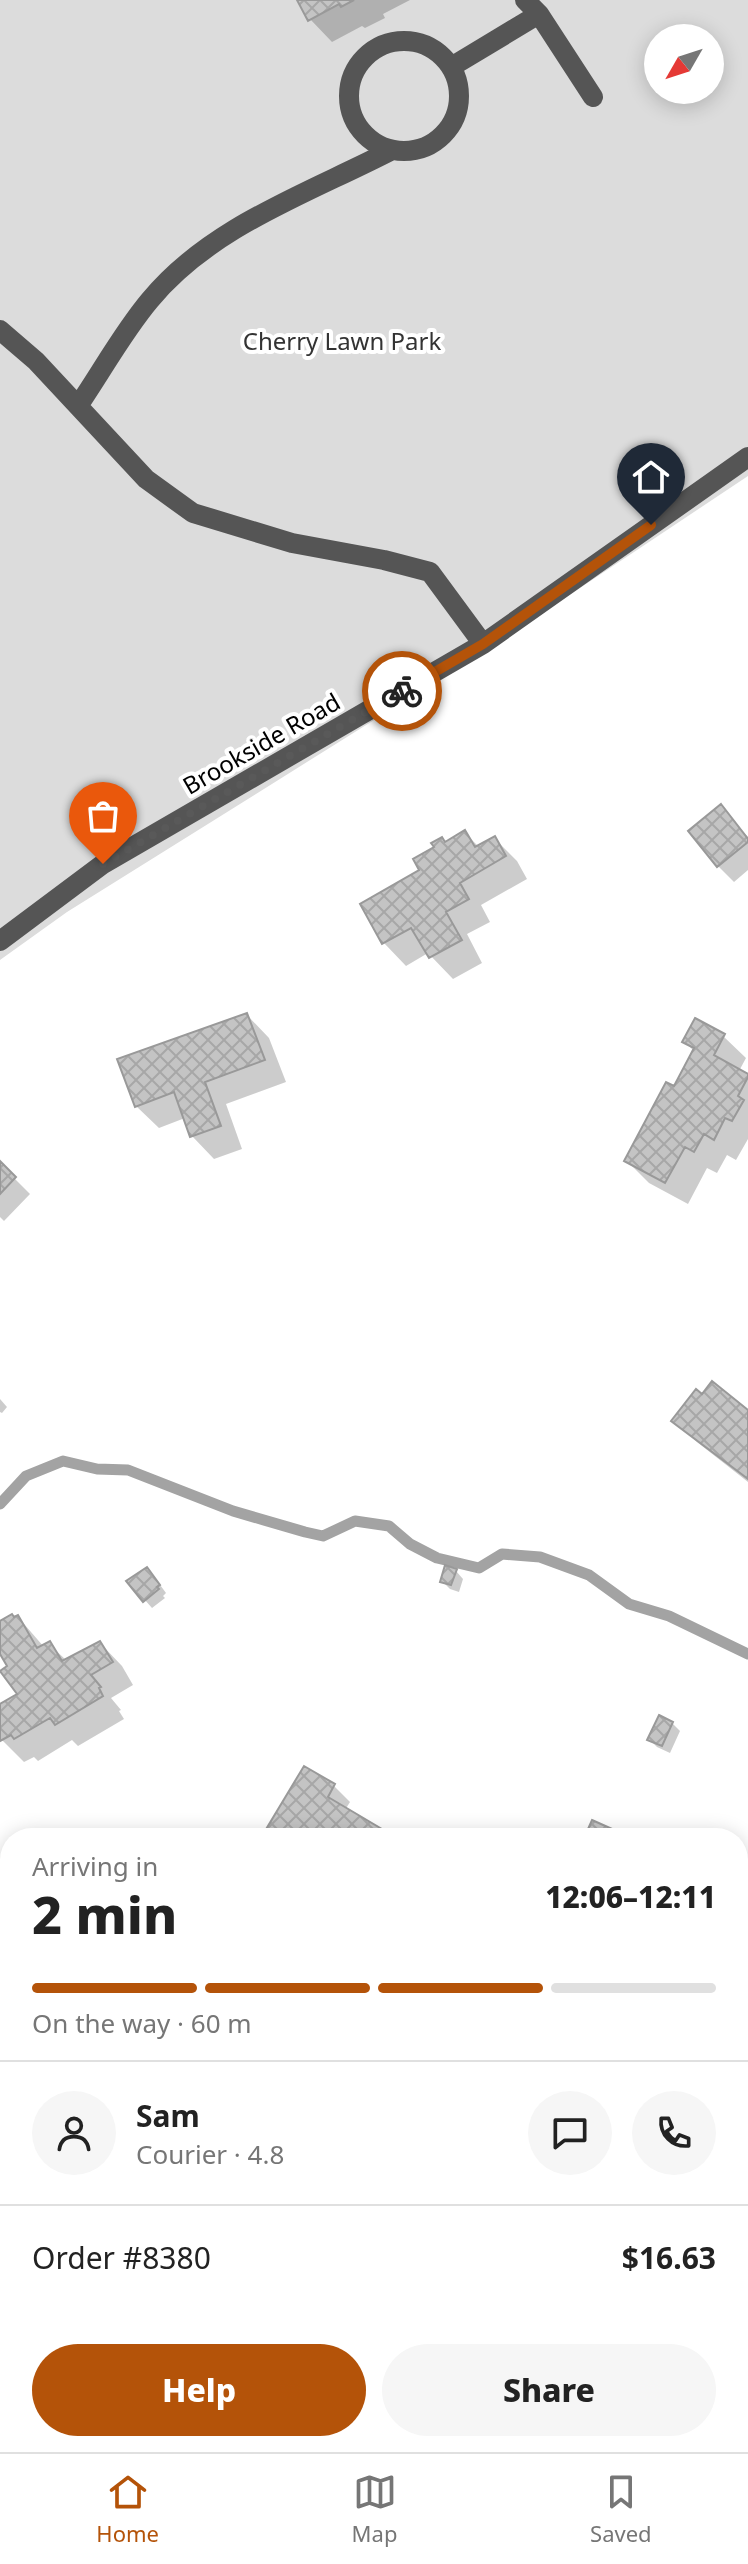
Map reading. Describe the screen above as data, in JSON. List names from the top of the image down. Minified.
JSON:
{"streets":{"street":["Brookside Road"]},"parks":["Cherry Lawn Park"],"north":"bottom left","page":{"heading":["2 min","Arriving in","12:06–12:11"],"panel":["Sam","Courier · 4.8","Order #8380","$16.63"],"bar":"On the way · 60 m","buttons":["Help","Share"],"tabs":["Home","Map","Saved"]}}
